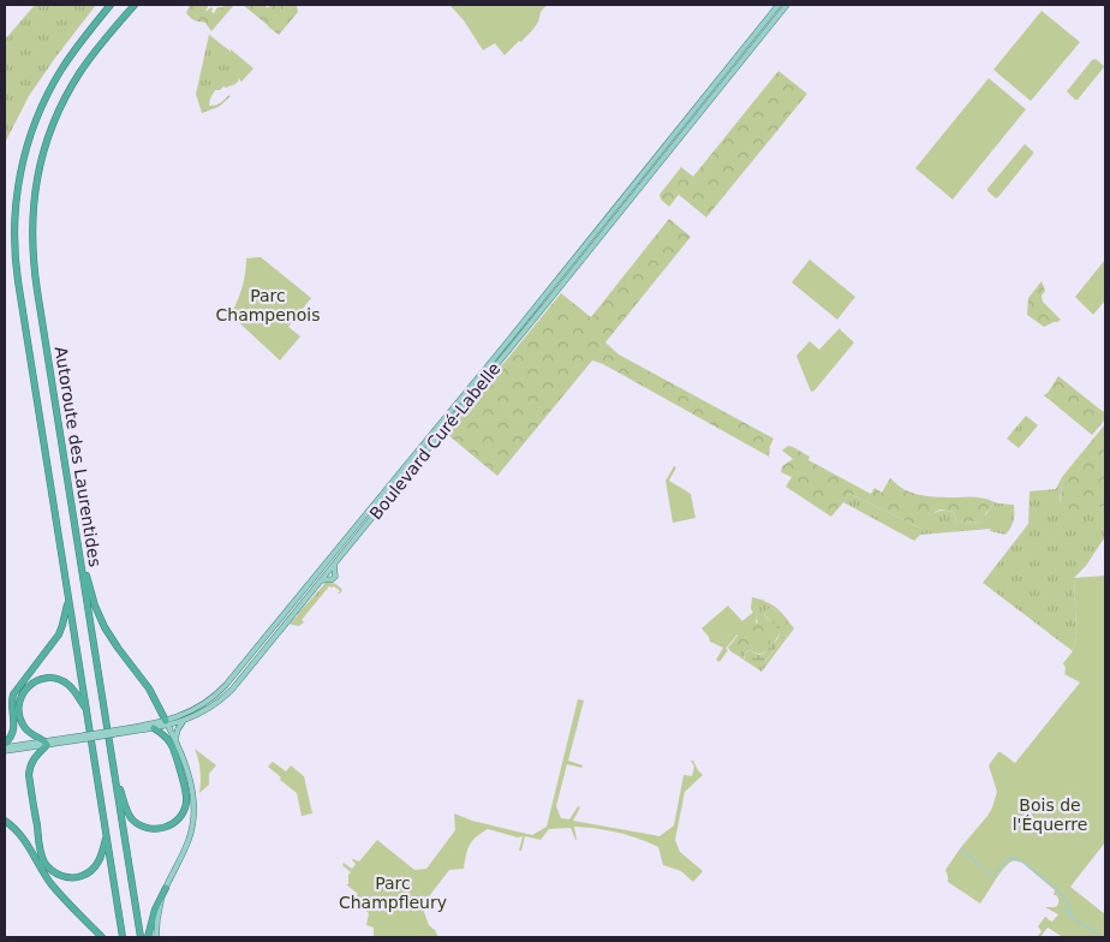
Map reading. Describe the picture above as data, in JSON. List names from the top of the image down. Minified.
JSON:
{"streets":{"highway":["Autoroute des Laurentides"],"main road":["Boulevard Curé-Labelle"]},"parks":["Parc Champenois","Bois de l'Équerre","Parc Champfleury"]}
